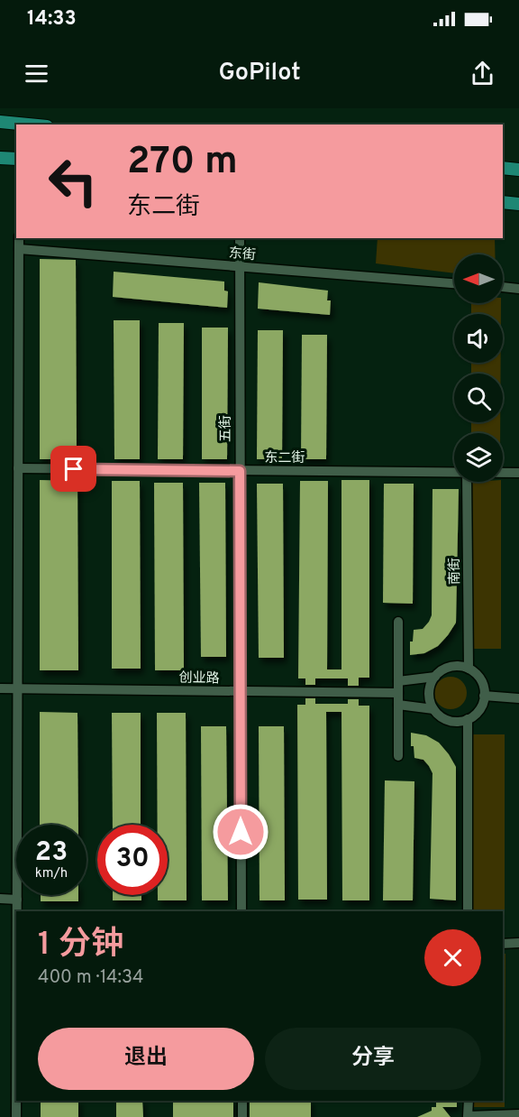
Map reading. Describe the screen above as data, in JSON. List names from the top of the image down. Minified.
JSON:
{"streets":{"street":["东街","五街","东二街","南街","创业路"]},"crossings":[["东街","五街"],["五街","东二街"],["五街","创业路"]],"north":"left","page":{"status":"14:33","header":"GoPilot","turn":["270 m","东二街"],"speed":"23 km/h","limit":"30","heading":["1 分钟","400 m · 14:34"],"buttons":["退出","分享"]}}
